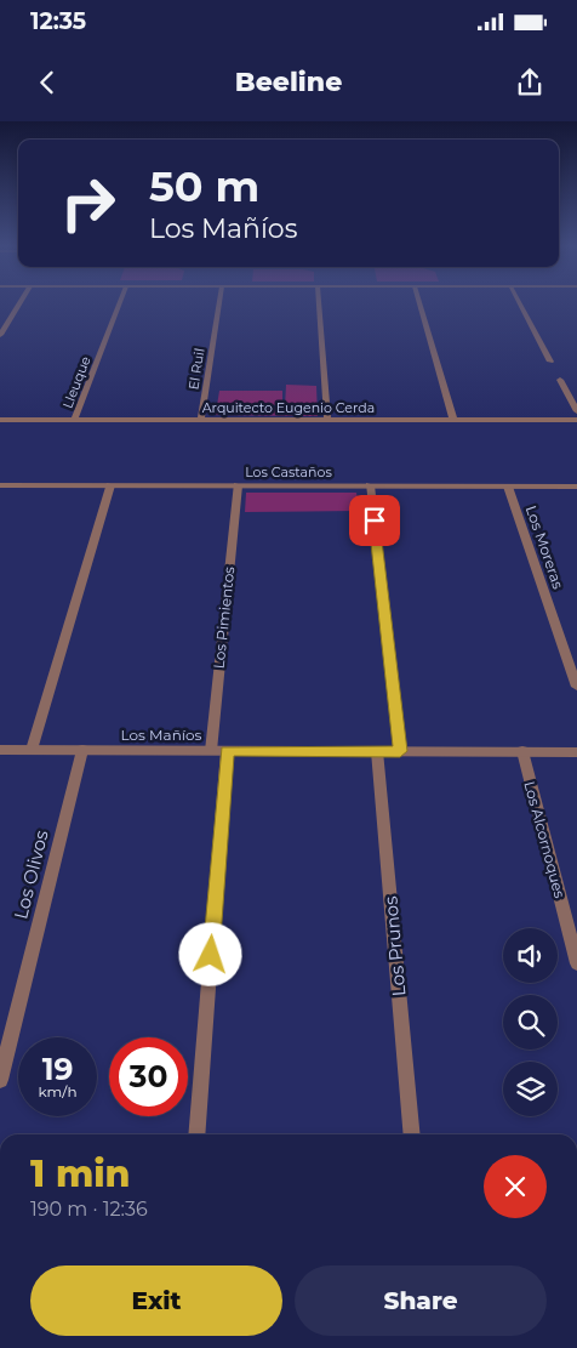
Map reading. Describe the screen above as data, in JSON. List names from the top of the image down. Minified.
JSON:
{"streets":{"street":["El Ruil","Lleuque","Arquitecto Eugenio Cerda","Los Castaños","Los Moreras","Los Pimientos","Los Mañíos","Los Alcornoques","Los Olivos","Los Prunos"]},"crossings":[["El Ruil","Arquitecto Eugenio Cerda"],["Lleuque","Arquitecto Eugenio Cerda"],["Los Castaños","Los Moreras"],["Los Castaños","Los Pimientos"],["Los Pimientos","Los Mañíos"],["Los Mañíos","Los Alcornoques"],["Los Mañíos","Los Olivos"],["Los Mañíos","Los Prunos"]],"page":{"status":"12:35","header":"Beeline","turn":["50 m","Los Mañíos"],"speed":"19 km/h","limit":"30","heading":["1 min","190 m · 12:36"],"buttons":["Exit","Share"]}}
